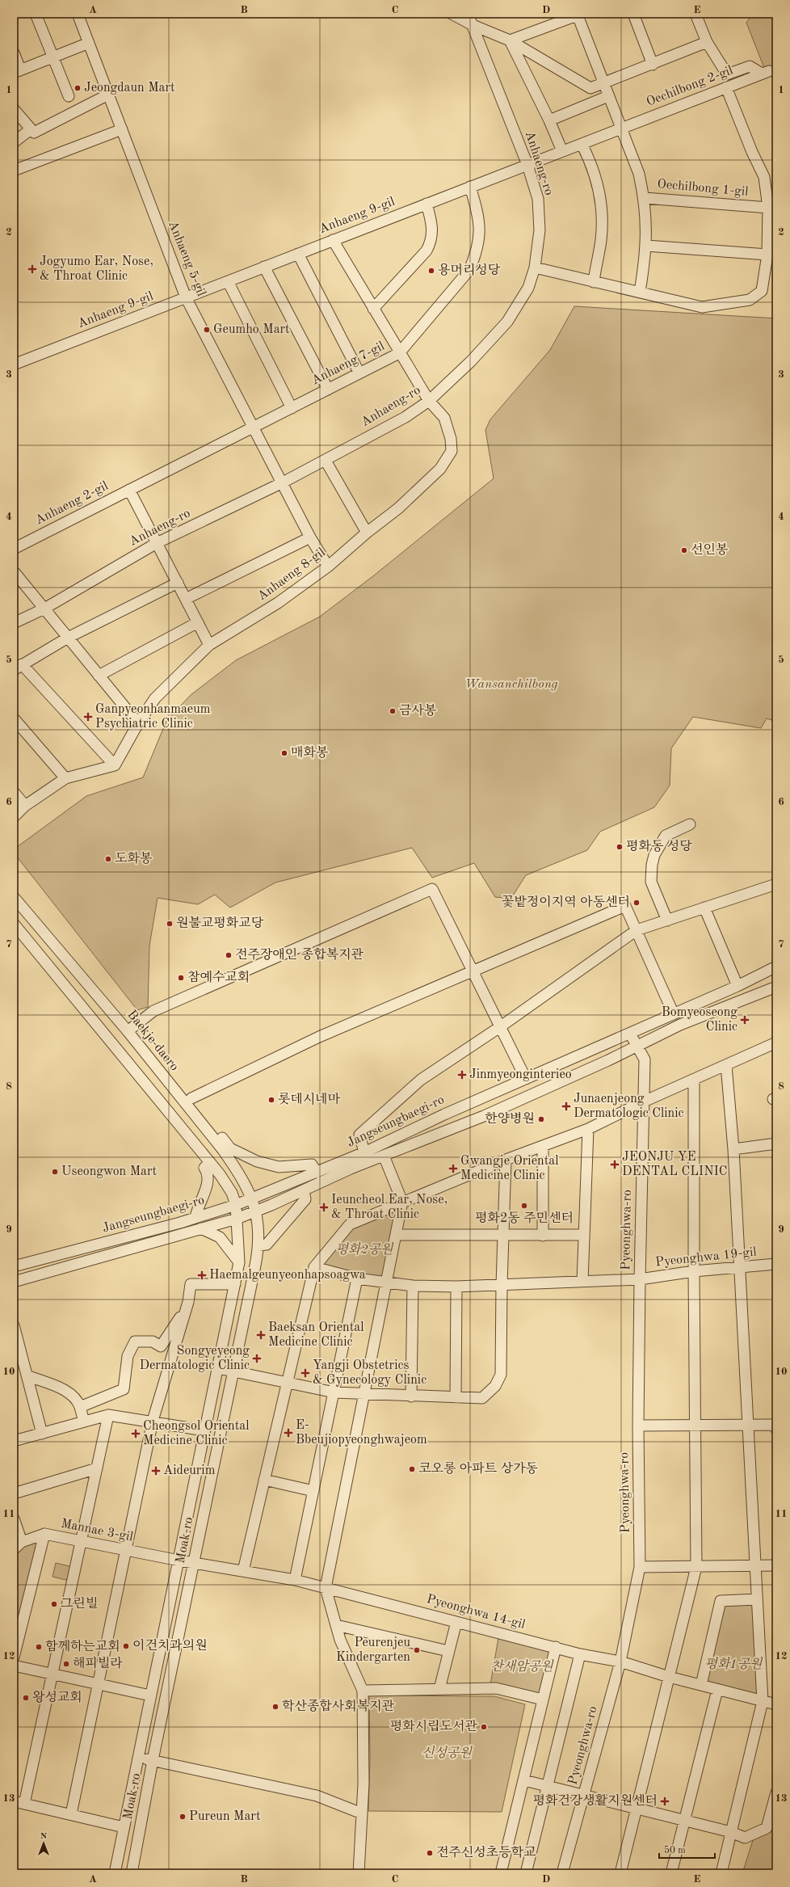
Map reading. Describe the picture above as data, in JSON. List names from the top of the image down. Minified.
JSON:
{"streets":{"street":["Oechilbong 2-gil","Anhaeng-ro","Oechilbong 1-gil","Anhaeng 9-gil","Anhaeng 5-gil","Anhaeng 7-gil","Anhaeng 2-gil","Anhaeng 8-gil","Baekje-daero","Jangseungbaegi-ro","Pyeonghwa-ro","Pyeonghwa 19-gil","Mannae 3-gil","Moak-ro","Pyeonghwa 14-gil"]},"crossings":[["Oechilbong 2-gil","Anhaeng-ro"],["Oechilbong 2-gil","Oechilbong 1-gil"],["Oechilbong 2-gil","Anhaeng 9-gil"],["Anhaeng-ro","Oechilbong 1-gil"],["Anhaeng-ro","Anhaeng 9-gil"],["Anhaeng-ro","Anhaeng 5-gil"],["Anhaeng-ro","Anhaeng 7-gil"],["Anhaeng-ro","Anhaeng 8-gil"],["Anhaeng 9-gil","Anhaeng 5-gil"],["Anhaeng 9-gil","Anhaeng 7-gil"],["Anhaeng 5-gil","Anhaeng 2-gil"],["Anhaeng 5-gil","Anhaeng 8-gil"],["Anhaeng 7-gil","Anhaeng 8-gil"],["Baekje-daero","Jangseungbaegi-ro"],["Baekje-daero","Moak-ro"],["Jangseungbaegi-ro","Pyeonghwa-ro"],["Jangseungbaegi-ro","Moak-ro"],["Pyeonghwa-ro","Pyeonghwa 19-gil"],["Pyeonghwa-ro","Pyeonghwa 14-gil"],["Mannae 3-gil","Moak-ro"],["Mannae 3-gil","Pyeonghwa 14-gil"],["Moak-ro","Pyeonghwa 14-gil"]],"parks":["Wansanchilbong","평화2공원","평화1공원","찬새암공원","신성공원"],"places":{"other":["Jeongdaun Mart","용머리성당","Geumho Mart","선인봉","금사봉","매화봉","평화동 성당","도화봉","꽃밭정이지역 아동센터","원불교평화교당","전주장애인 종합복지관","참예수교회","롯데시네마","한양병원","Useongwon Mart","평화2동 주민센터","코오롱 아파트 상가동","그린빌","이건치과의원","함께하는교회","Peurenjeu Kindergarten","해피빌라","왕성교회","학산종합사회복지관","평화시립도서관","Pureun Mart","전주신성초등학교"],"health":["Jogyumo Ear, Nose, & Throat Clinic","Ganpyeonhanmaeum Psychiatric Clinic","Bomyeoseong Clinic","Jinmyeonginterieo","Junaenjeong Dermatologic Clinic","JEONJU YE DENTAL CLINIC","Gwangje Oriental Medicine Clinic","Ieuncheol Ear, Nose, & Throat Clinic","Haemalgeunyeonhapsoagwa","Baeksan Oriental Medicine Clinic","Songyeyeong Dermatologic Clinic","Yangji Obstetrics & Gynecology Clinic","E- Bbeujiopyeonghwajeom","Cheongsol Oriental Medicine Clinic","Aideurim","평화건강생활지원센터"]},"scale_bar":"50 m","north":"top","grid":{"columns":["A","B","C","D","E"],"rows":["1","2","3","4","5","6","7","8","9","10","11","12","13"]}}
